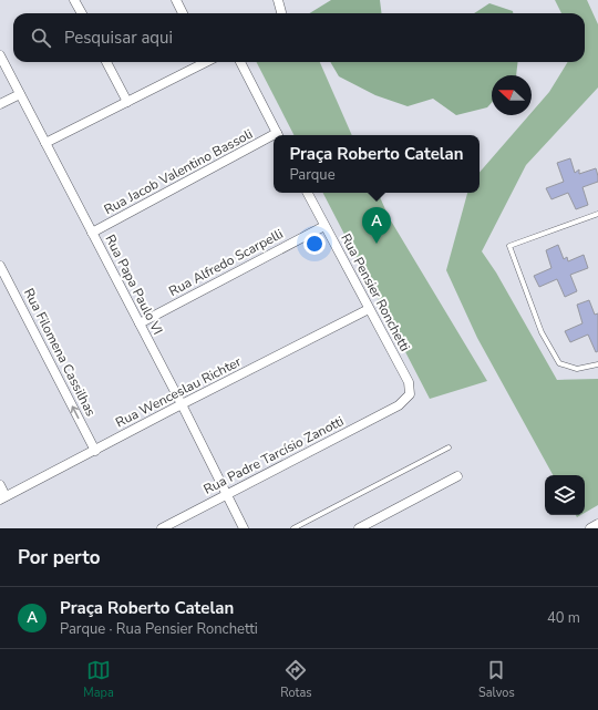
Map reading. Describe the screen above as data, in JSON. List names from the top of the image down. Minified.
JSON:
{"streets":{"street":["Rua Jacob Valentino Bassoli","Rua Alfredo Scarpelli","Rua Papa Paulo VI","Rua Pensier Ronchetti","Rua Filomena Cassilhas","Rua Wenceslau Richter","Rua Padre Tarcísio Zanotti"]},"crossings":[["Rua Jacob Valentino Bassoli","Rua Papa Paulo VI"],["Rua Alfredo Scarpelli","Rua Papa Paulo VI"],["Rua Alfredo Scarpelli","Rua Pensier Ronchetti"],["Rua Papa Paulo VI","Rua Wenceslau Richter"],["Rua Papa Paulo VI","Rua Padre Tarcísio Zanotti"],["Rua Pensier Ronchetti","Rua Wenceslau Richter"],["Rua Pensier Ronchetti","Rua Padre Tarcísio Zanotti"],["Rua Filomena Cassilhas","Rua Wenceslau Richter"]],"one_way":["Rua Filomena Cassilhas"],"north":"left","page":{"search":"Pesquisar aqui","popup":["Praça Roberto Catelan","Parque"],"pins":"A","heading":"Por perto","list":[{"mark":"A","name":"Praça Roberto Catelan","note":"Parque · Rua Pensier Ronchetti","value":"40 m"}],"nav":["Mapa","Rotas","Salvos"]}}
